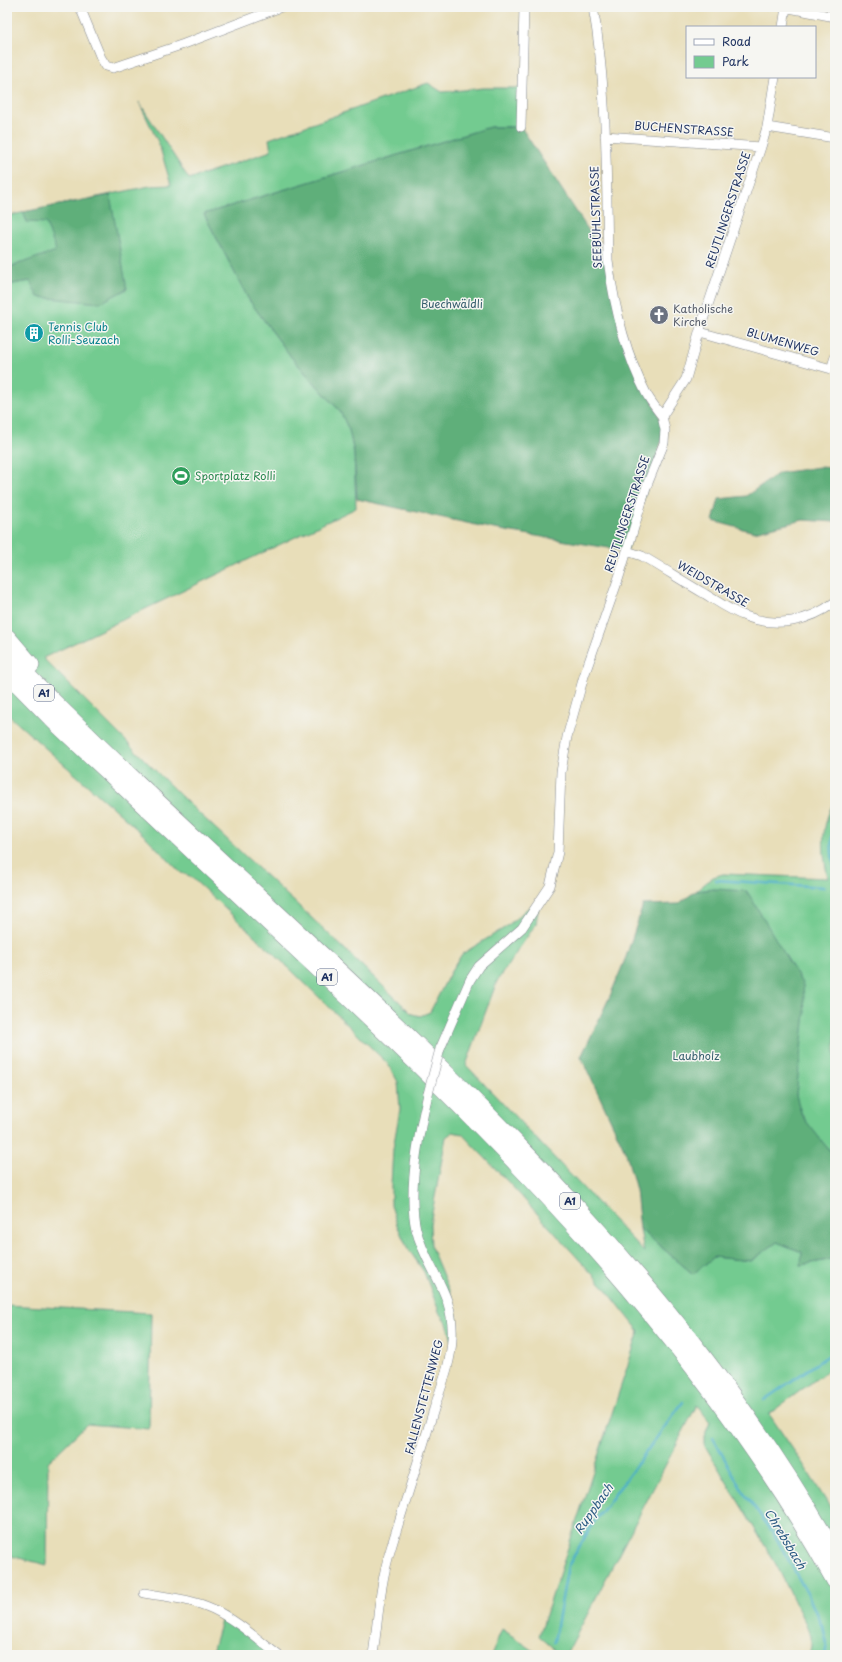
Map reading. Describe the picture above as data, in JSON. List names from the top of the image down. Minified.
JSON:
{"streets":{"highway":["A1"],"street":["BUCHENSTRASSE","REUTLINGERSTRASSE","SEEBÜHLSTRASSE","BLUMENWEG","WEIDSTRASSE","FALLENSTETTENWEG"]},"crossings":[["BUCHENSTRASSE","REUTLINGERSTRASSE"],["BUCHENSTRASSE","SEEBÜHLSTRASSE"],["REUTLINGERSTRASSE","SEEBÜHLSTRASSE"],["REUTLINGERSTRASSE","BLUMENWEG"],["REUTLINGERSTRASSE","WEIDSTRASSE"],["REUTLINGERSTRASSE","FALLENSTETTENWEG"]],"water":["Ruppbach","Chrebsbach"],"parks":["Buechwäldli","Laubholz"],"places":{"church":["Katholische Kirche"],"building":["Tennis Club Rolli-Seuzach"],"sports":["Sportplatz Rolli"]},"legend":["Road","Park"]}
